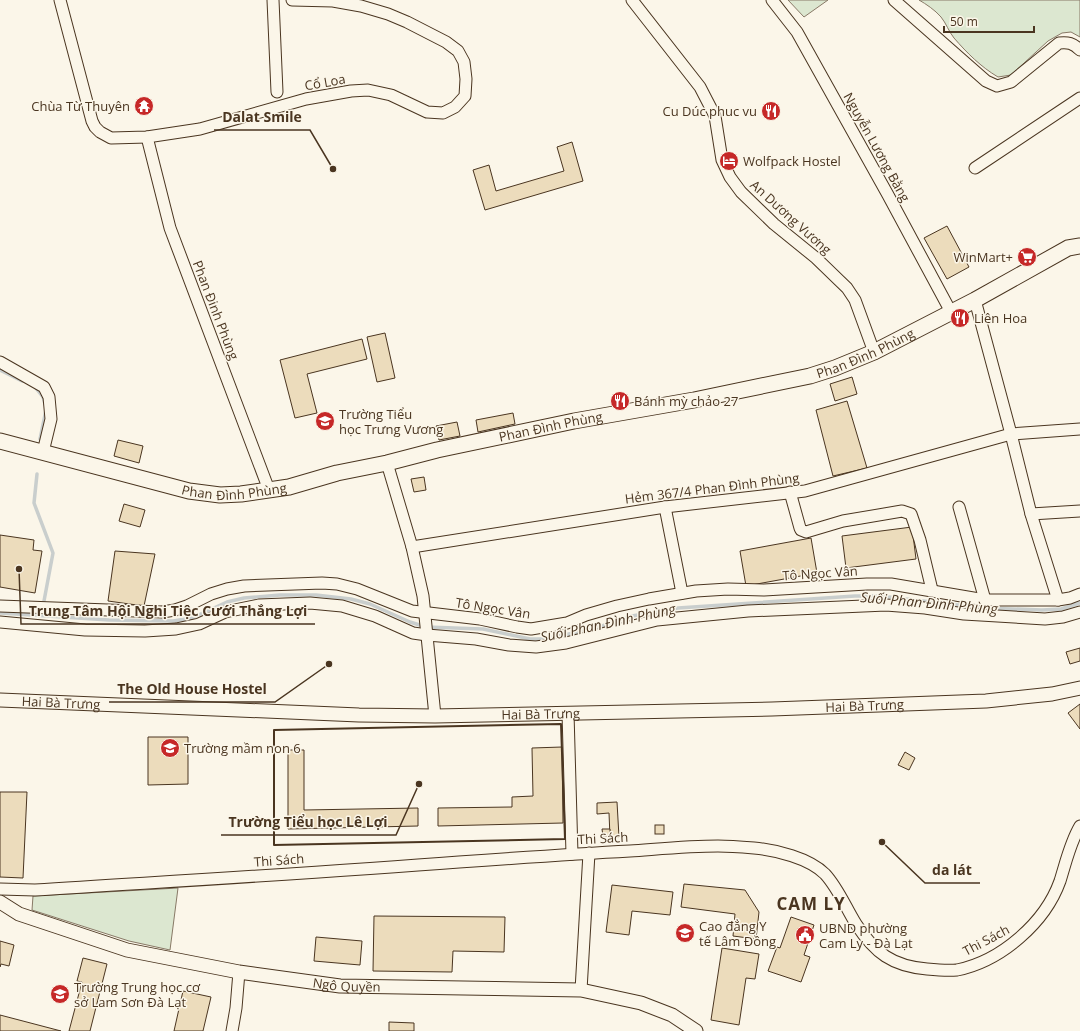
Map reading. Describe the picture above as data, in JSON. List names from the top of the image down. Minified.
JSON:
{"streets":{"main road":["Phan Đình Phùng"],"street":["Cổ Loa","Nguyễn Lương Bằng","An Dương Vương","Phan Đinh Phùng","Hẻm 367/4 Phan Đình Phùng","Tô Ngọc Vân","Hai Bà Trưng","Thi Sách","Ngô Quyền"]},"crossings":[["Cổ Loa","Phan Đinh Phùng"],["Nguyễn Lương Bằng","Phan Đình Phùng"],["An Dương Vương","Phan Đình Phùng"],["Phan Đinh Phùng","Phan Đình Phùng"]],"districts":["CAM LY"],"water":["Suối Phan Đình Phùng"],"places":{"temple":["Chùa Từ Thuyên"],"restaurant":["Cu Dúc phuc vu","Liên Hoa","Bánh mỳ chảo 27"],"hotel":["Wolfpack Hostel"],"other":["Dalat Smile","Trung Tâm Hội Nghị Tiệc Cưới Thắng Lợi","The Old House Hostel","Trường Tiểu học Lê Lợi","da lát"],"supermarket":["WinMart+"],"school or university":["Trường Tiểu học Trưng Vương","Trường mầm non 6","Cao đẳng Y tế Lâm Đồng","Trường Trung học cơ sở Lam Sơn Đà Lạt"],"public building":["UBND phường Cam Ly - Đà Lạt"]},"scale_bar":"50 m"}
